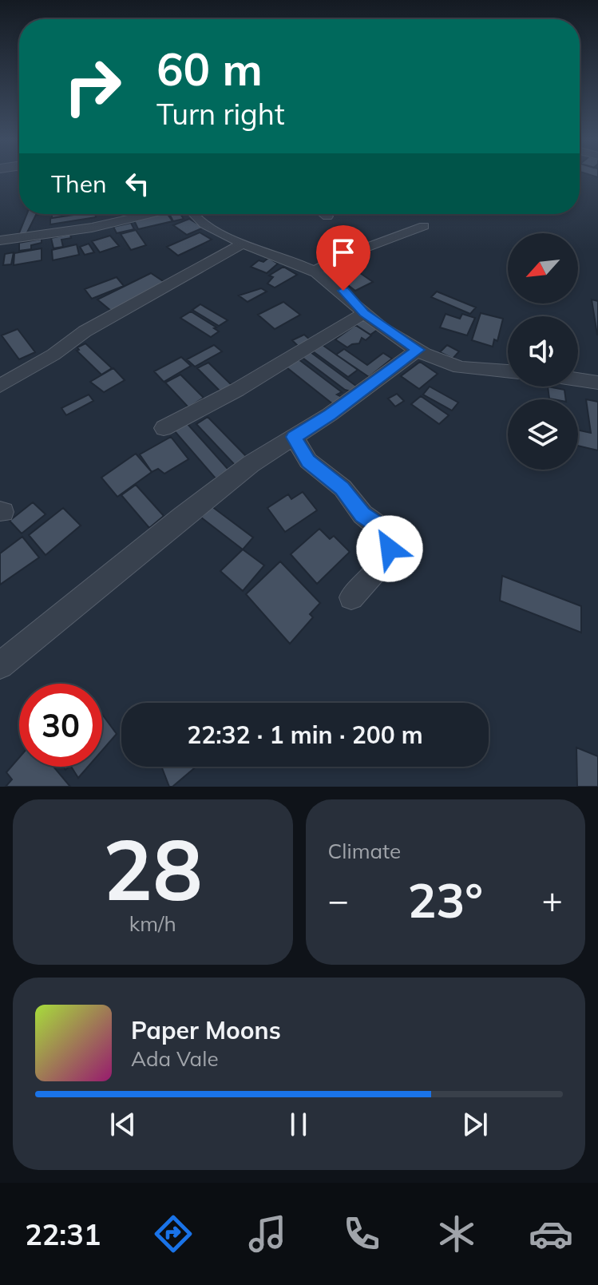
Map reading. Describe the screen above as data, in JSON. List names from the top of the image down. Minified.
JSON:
{"north":"bottom left","page":{"turn":["60 m","Turn right"],"then":"Then","limit":"30","trip":"22:32 · 1 min · 200 m","tile":[["28","km/h"],"Climate"],"heat":["−","23°","+"],"song":["Paper Moons","Ada Vale"],"tabs":"22:31"}}
